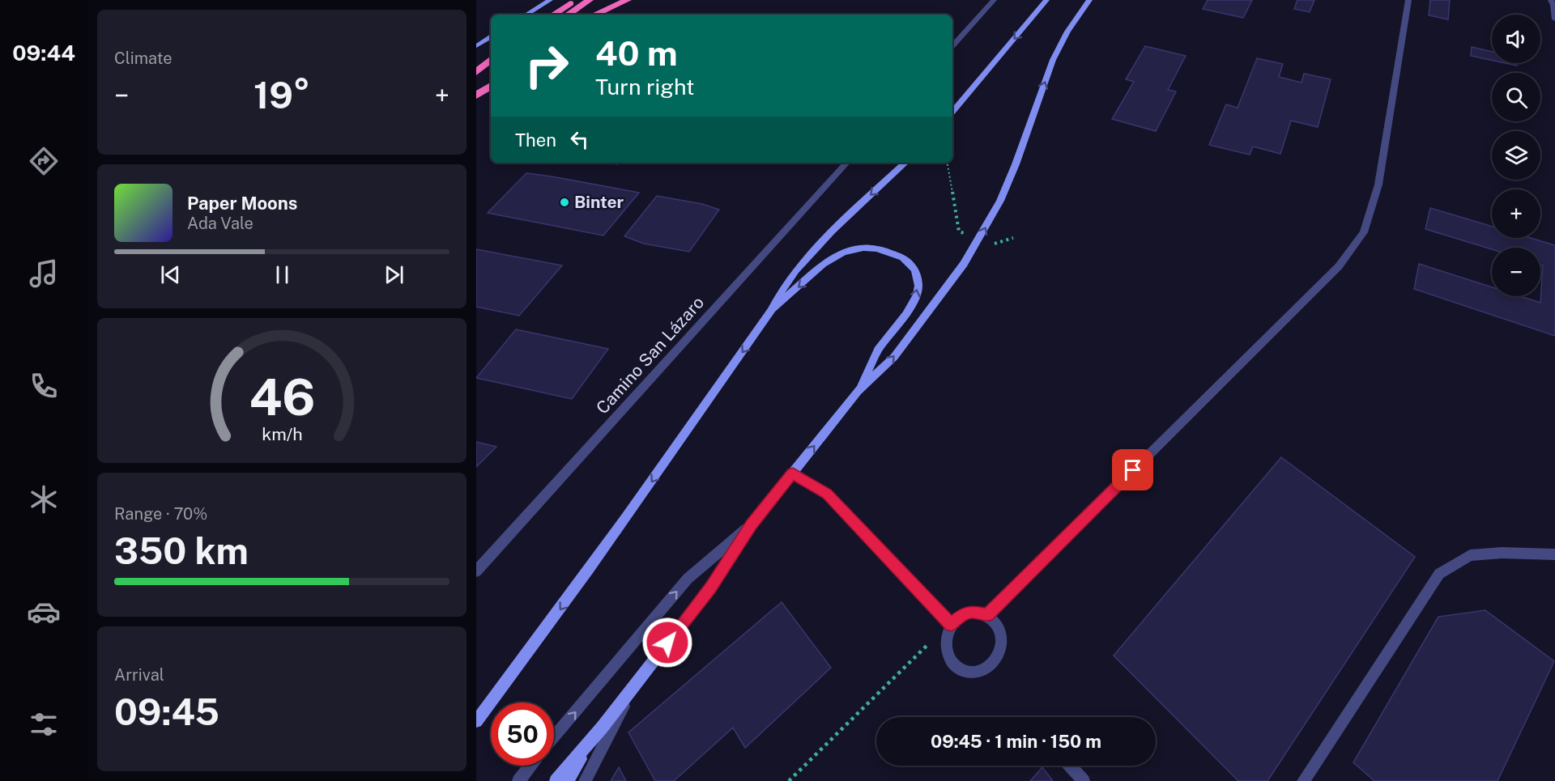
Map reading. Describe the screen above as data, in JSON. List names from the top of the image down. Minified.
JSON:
{"streets":{"street":["Camino San Lázaro"]},"places":["Binter"],"page":{"tabs":"09:44","tile":["Climate",["Range · 70%","350 km"],["Arrival","09:45"]],"map_buttons":["+","−"],"turn":["40 m","Turn right"],"heat":["−","19°","+"],"then":"Then","song":["Paper Moons","Ada Vale"],"limit":"50","trip":"09:45 · 1 min · 150 m","gauge":["46","km/h"]}}
